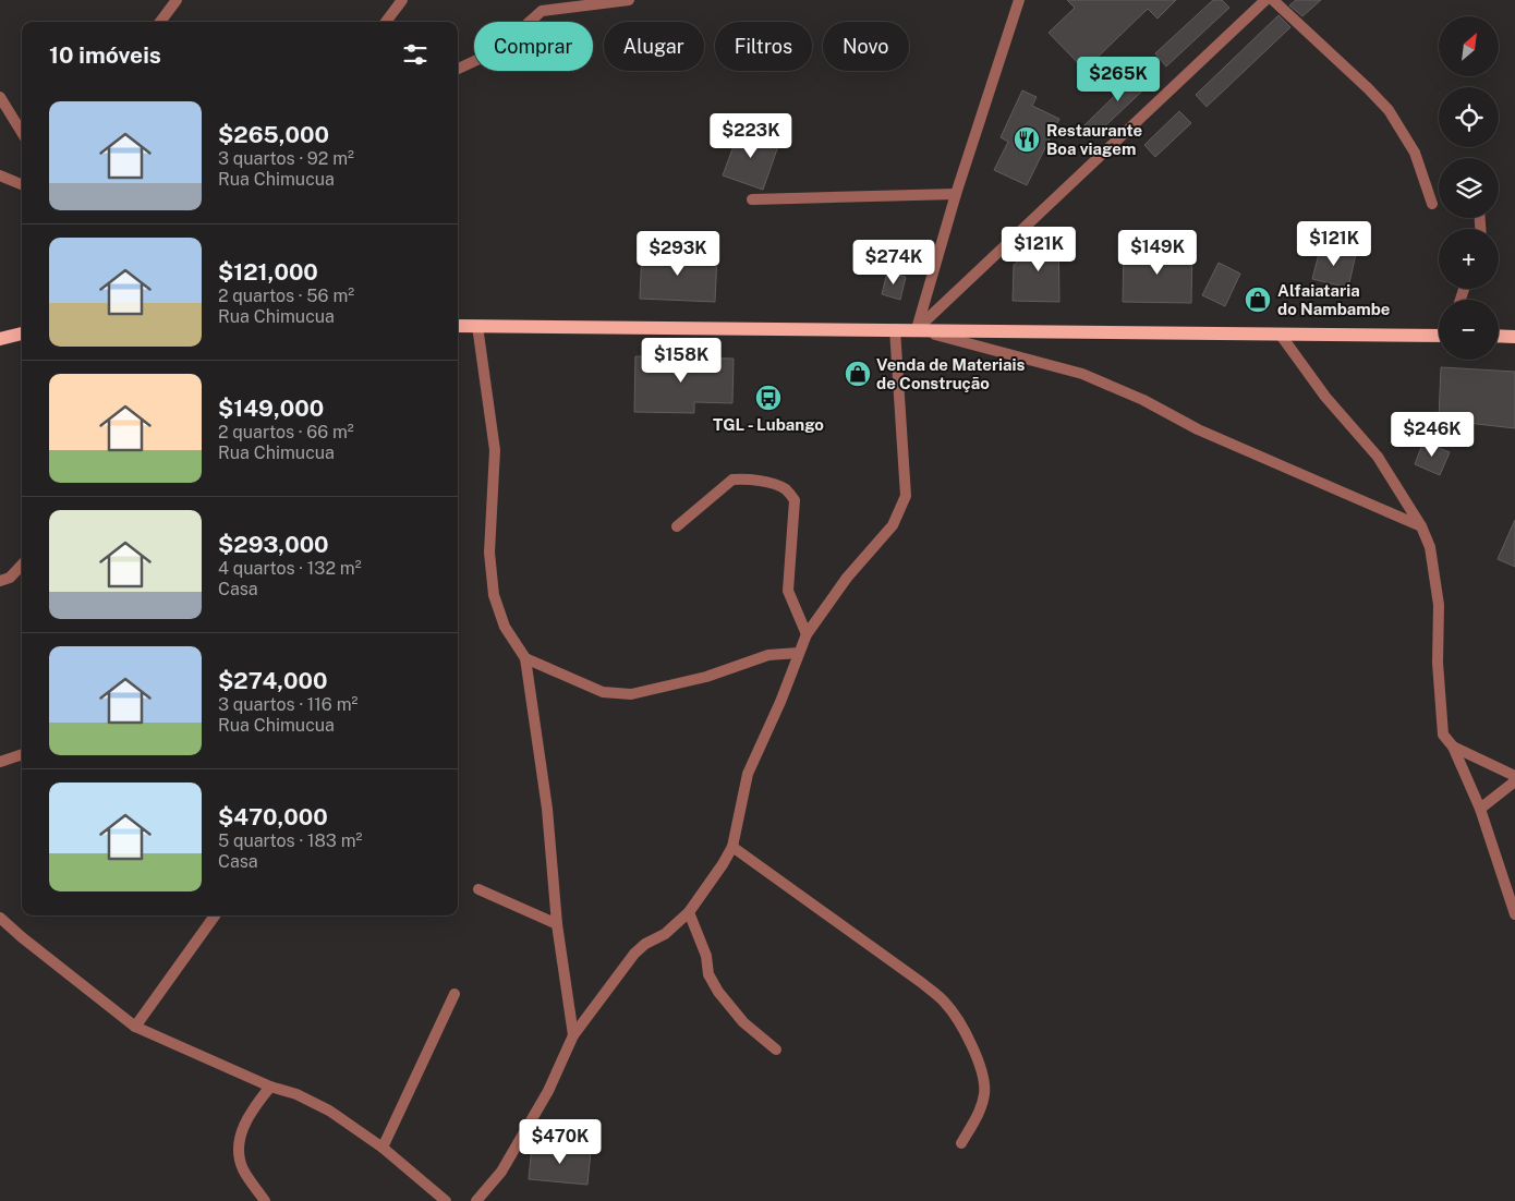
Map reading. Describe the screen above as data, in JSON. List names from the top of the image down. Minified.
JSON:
{"places":{"restaurant":["Restaurante Boa viagem"],"shop":["Alfaiataria do Nambambe","Venda de Materiais de Construção"],"bus stop":["TGL - Lubango"]},"north":"top right","page":{"map_buttons":["+","−"],"chip":["Comprar","Alugar","Filtros","Novo"],"heading":"10 imóveis","price":["$265K","$223K","$121K","$121K","$149K","$293K","$274K","$158K","$246K","$470K"],"list":[{"name":"$265,000","note":"3 quartos · 92 m² · Rua Chimucua"},{"name":"$121,000","note":"2 quartos · 56 m² · Rua Chimucua"},{"name":"$149,000","note":"2 quartos · 66 m² · Rua Chimucua"},{"name":"$293,000","note":"4 quartos · 132 m² · Casa"},{"name":"$274,000","note":"3 quartos · 116 m² · Rua Chimucua"},{"name":"$470,000","note":"5 quartos · 183 m² · Casa"}]}}
